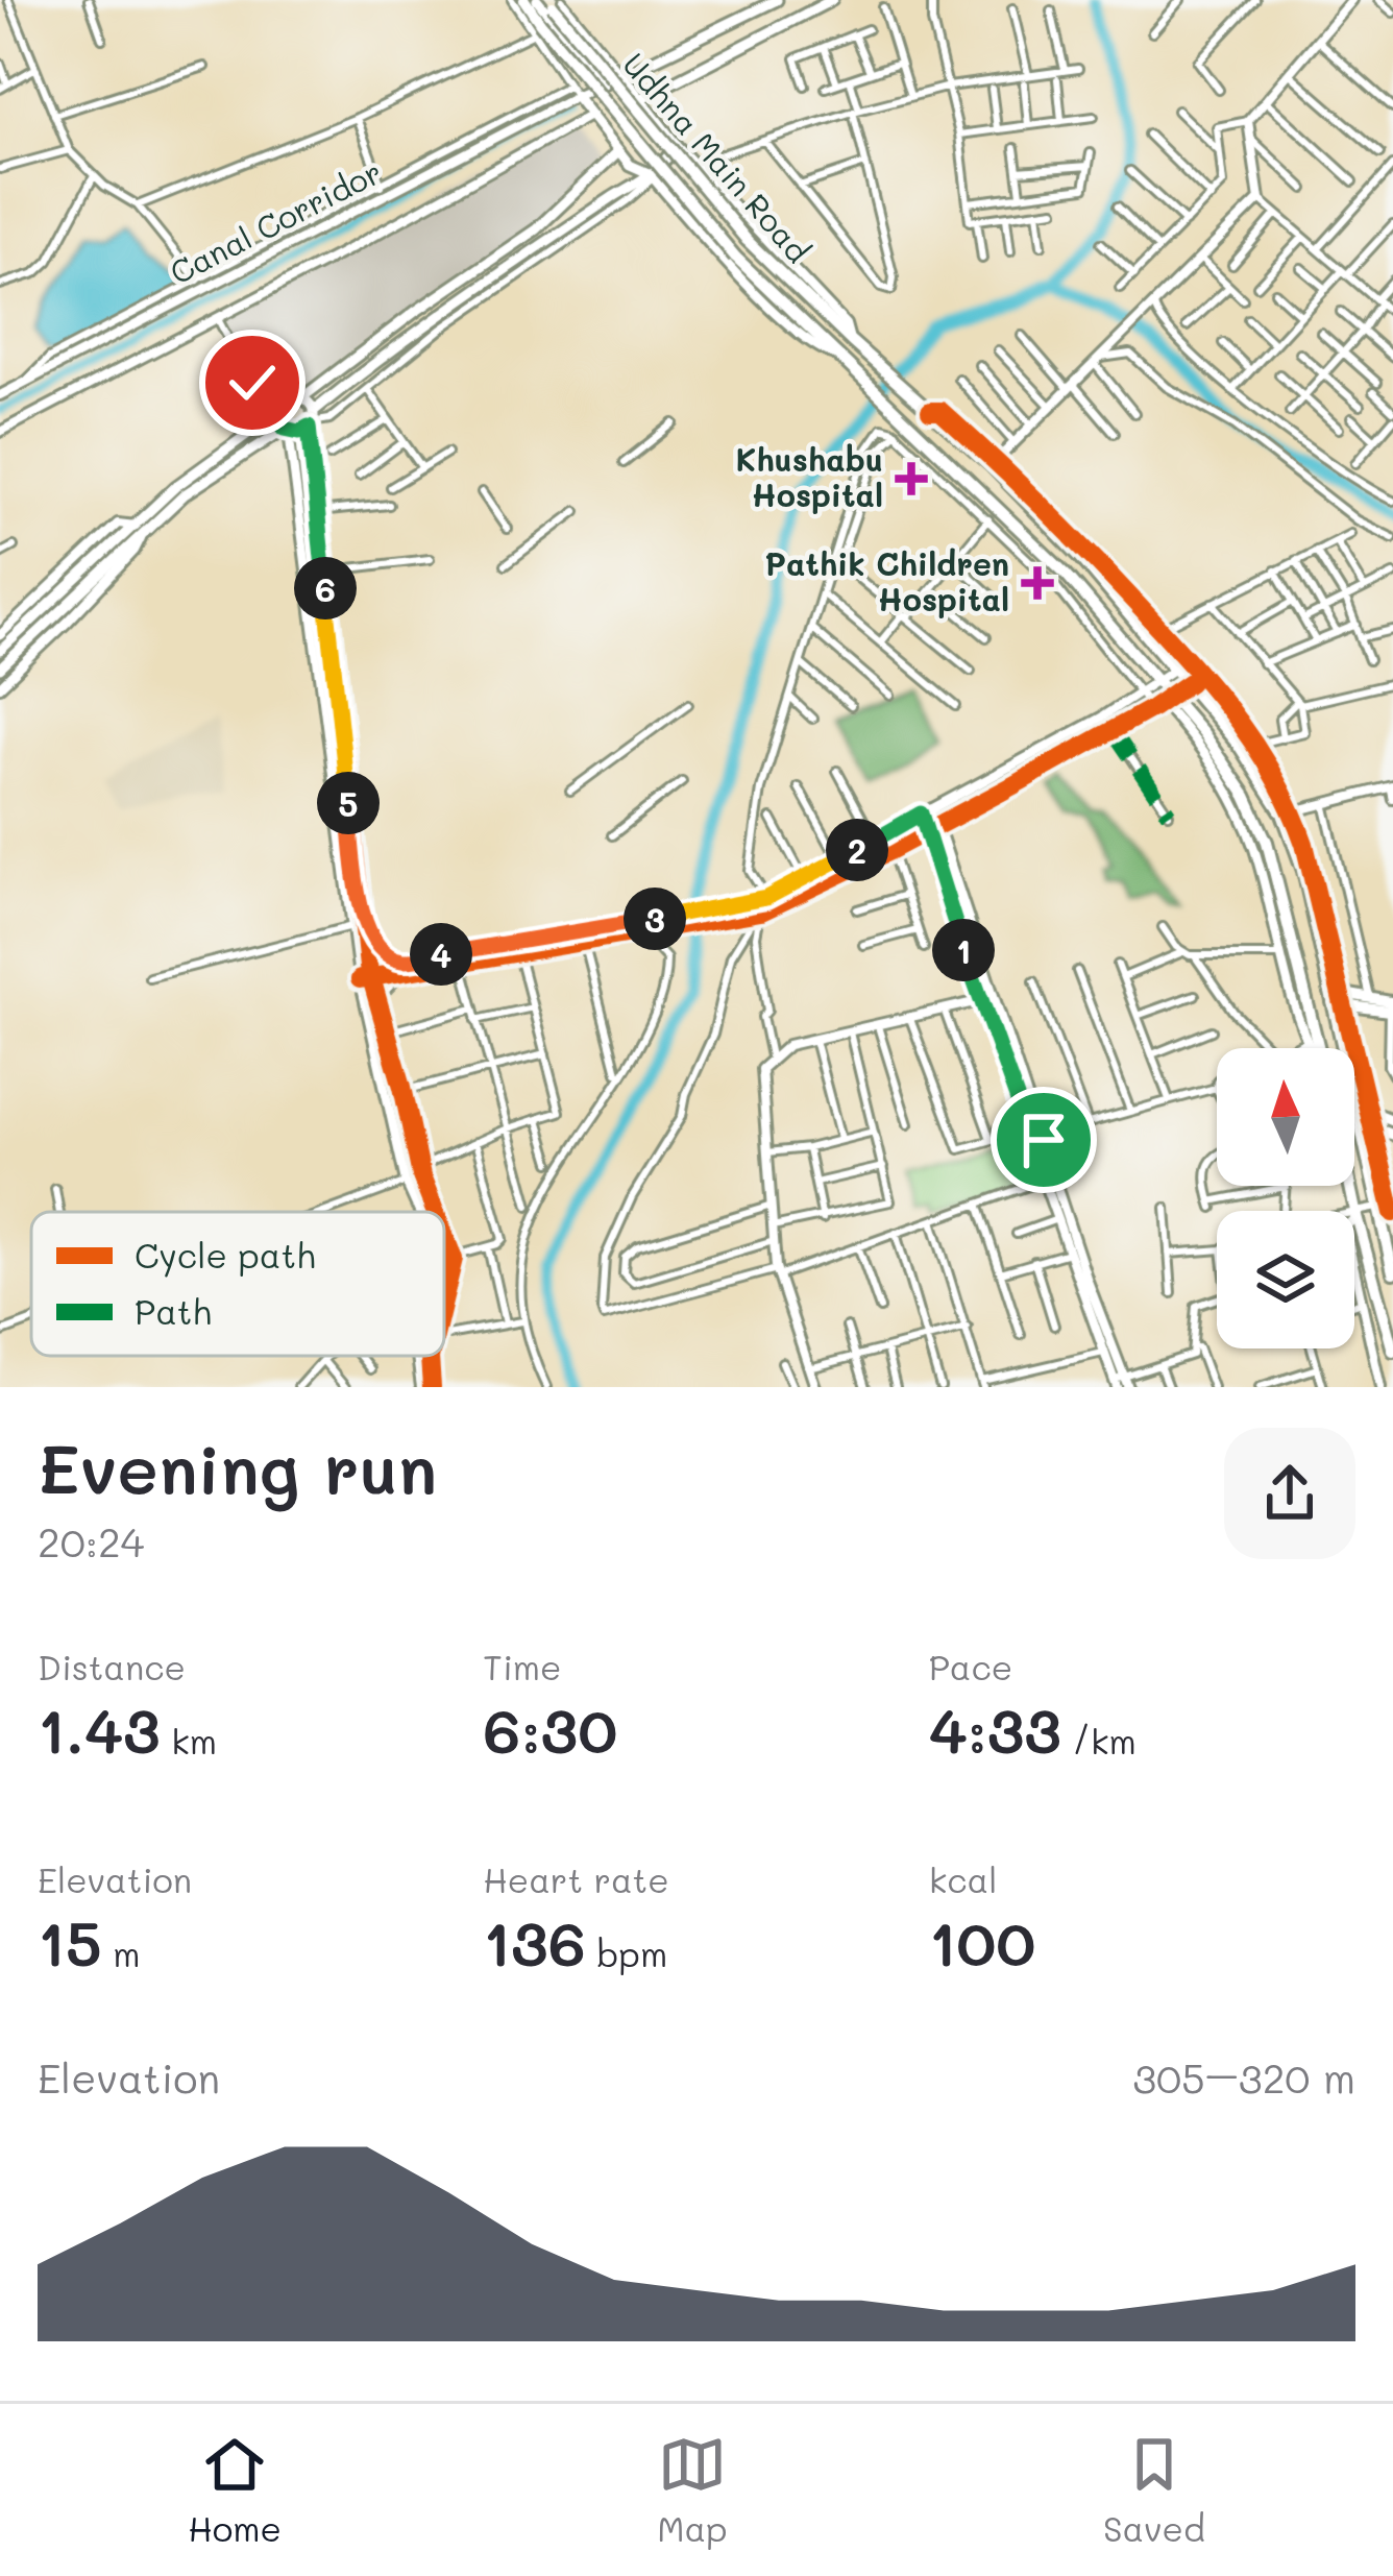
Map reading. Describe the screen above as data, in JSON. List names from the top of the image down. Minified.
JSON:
{"streets":{"highway":["Udhna Main Road"],"street":["Canal Corridor"]},"places":{"health":["Khushabu Hospital","Pathik Children Hospital"]},"legend":["Cycle path","Path"],"north":"top","page":{"pins":["6","5","2","3","1","4"],"heading":["Evening run","20:24"],"stats":[["Distance","1.43 km"],["Time","6:30"],["Pace","4:33 /km"],["Elevation","15 m"],["Heart rate","136 bpm"],["kcal","100"]],"chart":["Elevation","305–320 m"],"tabs":["Home","Map","Saved"]}}
